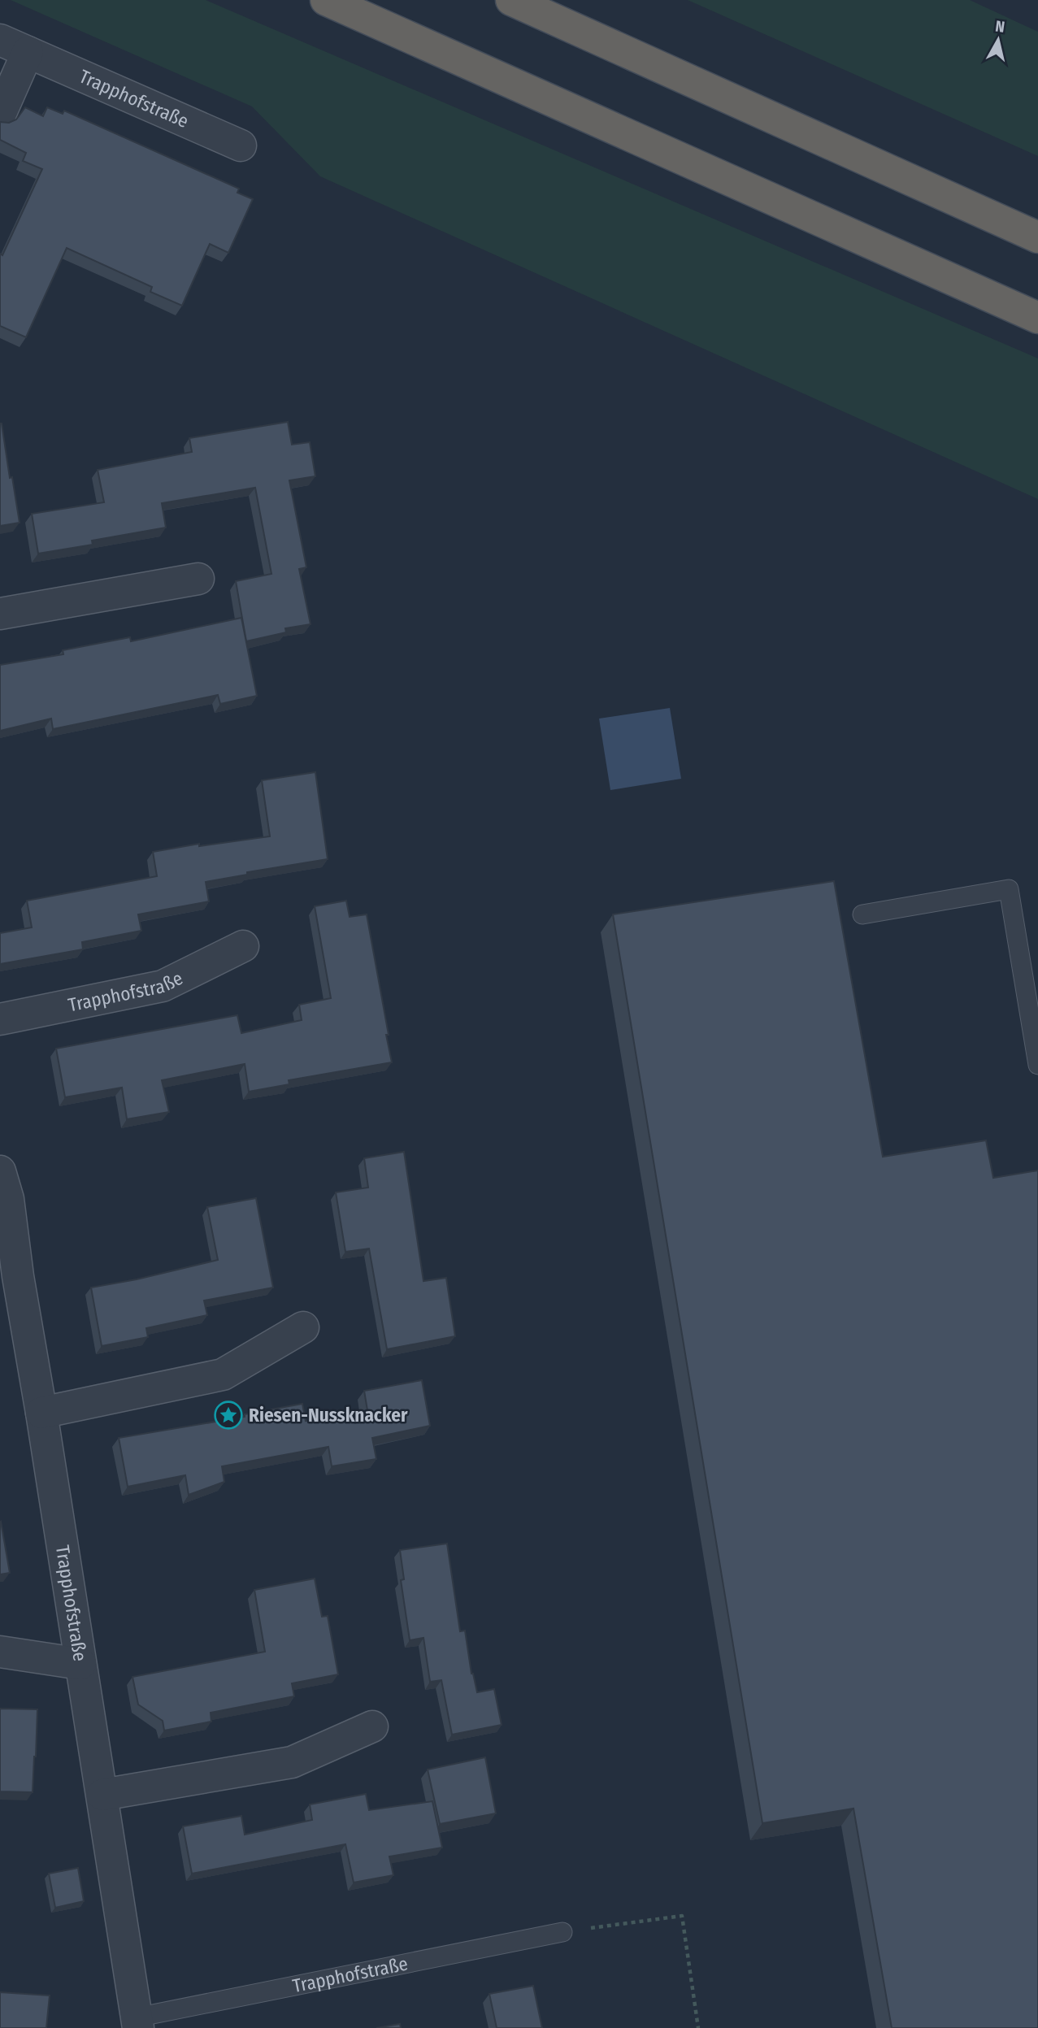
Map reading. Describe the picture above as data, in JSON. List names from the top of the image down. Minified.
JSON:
{"streets":{"street":["Trapphofstraße"]},"places":{"place":["Riesen-Nussknacker"]},"north":"top"}
